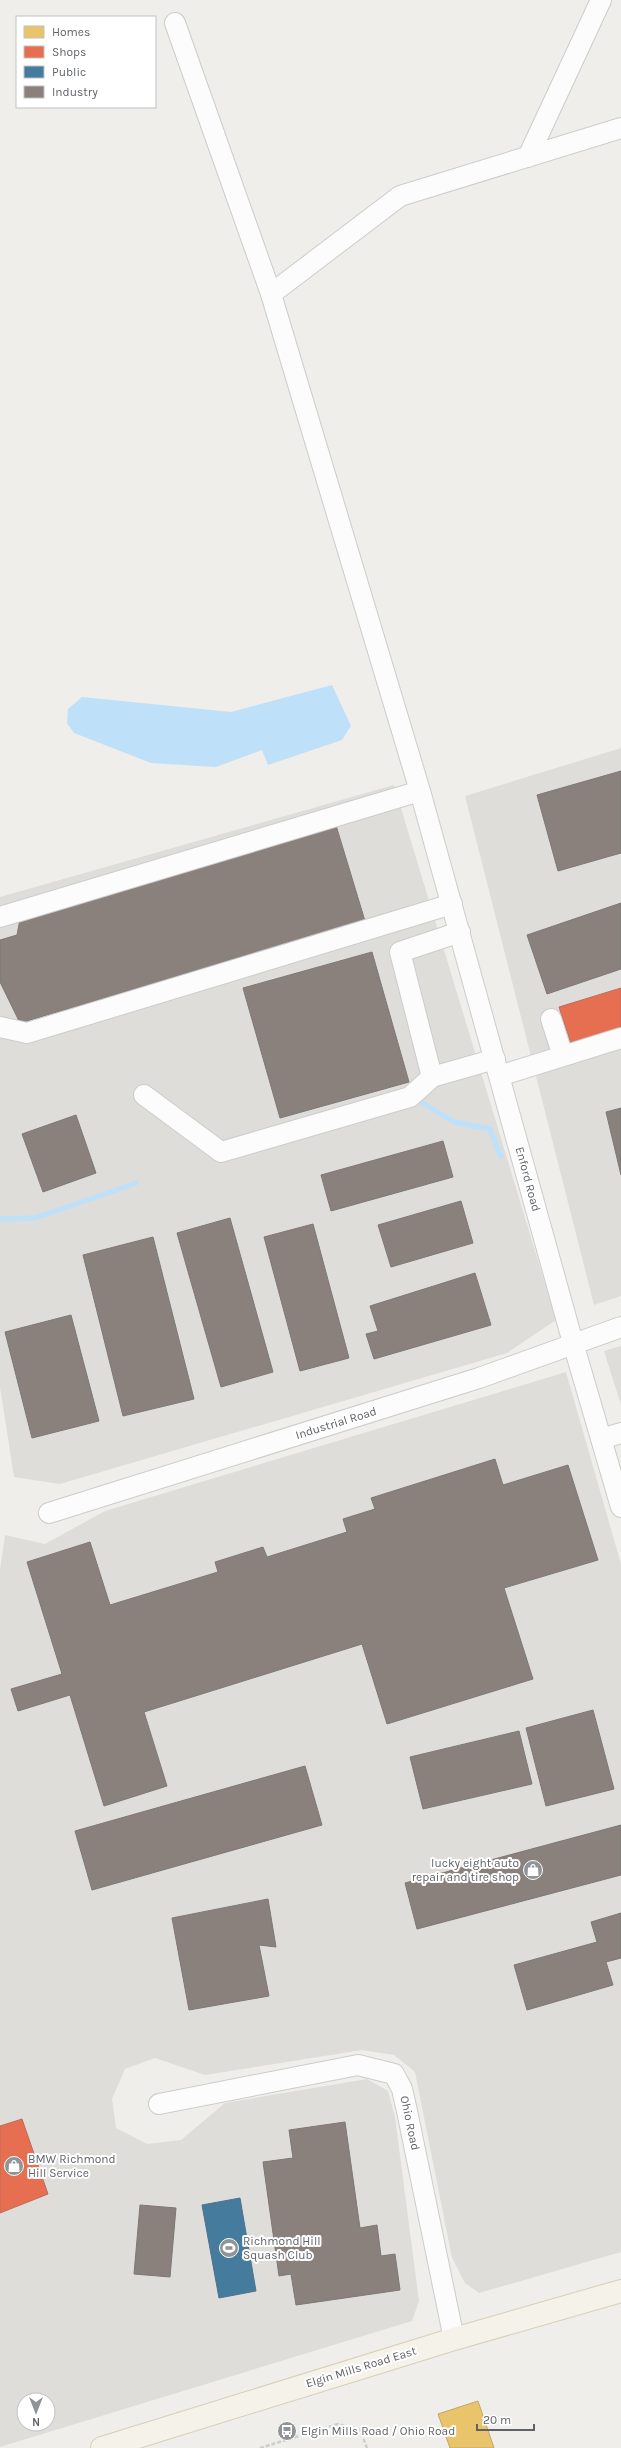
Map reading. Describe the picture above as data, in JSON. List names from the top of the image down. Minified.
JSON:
{"streets":{"main road":["Elgin Mills Road East"],"street":["Enford Road","Industrial Road","Ohio Road"]},"crossings":[["Enford Road","Industrial Road"],["Ohio Road","Elgin Mills Road East"]],"places":{"shop":["lucky eight auto repair and tire shop","BMW Richmond Hill Service"],"sports":["Richmond Hill Squash Club"],"bus stop":["Elgin Mills Road / Ohio Road"]},"legend":["Homes","Shops","Public","Industry"],"scale_bar":"20 m","north":"bottom"}
